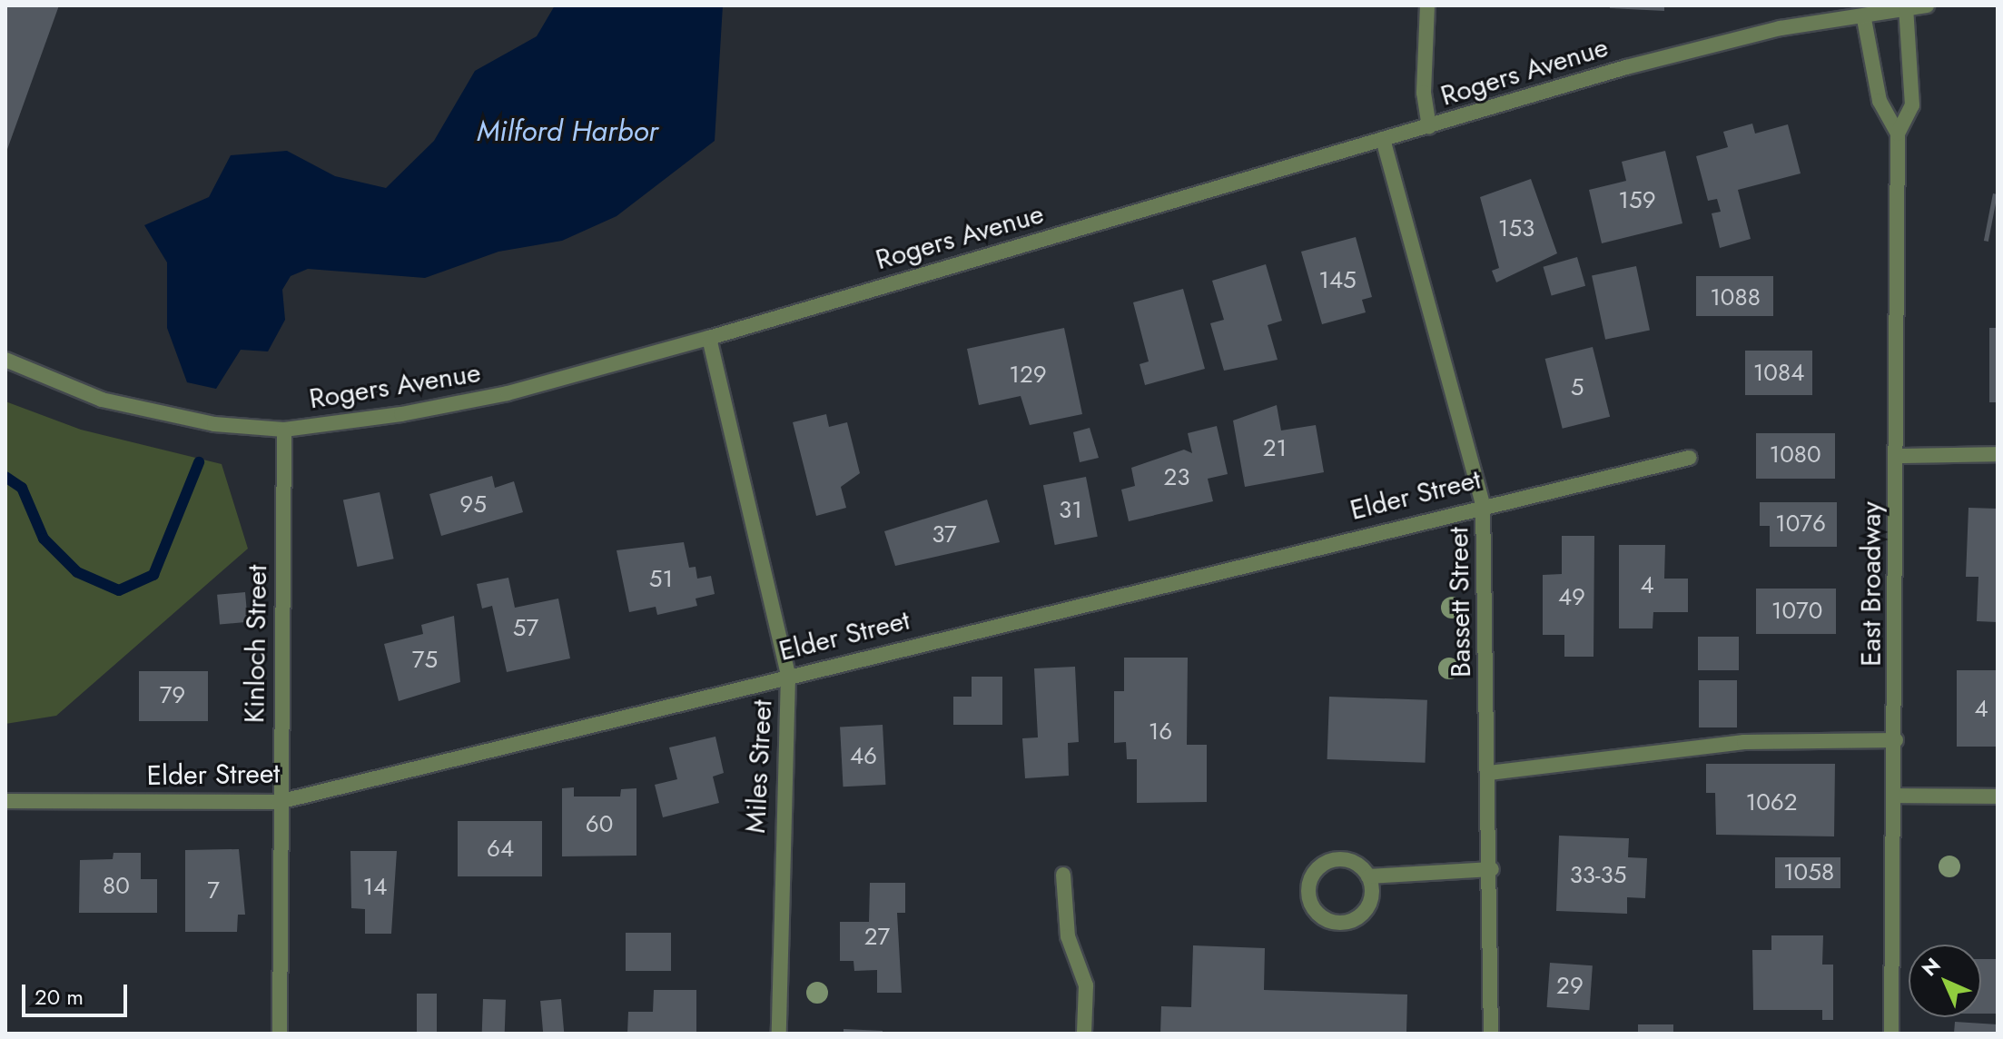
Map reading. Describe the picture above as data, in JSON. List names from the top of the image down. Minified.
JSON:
{"streets":{"street":["Rogers Avenue","Elder Street","East Broadway","Bassett Street","Kinloch Street","Miles Street"]},"crossings":[["Rogers Avenue","East Broadway"],["Rogers Avenue","Bassett Street"],["Rogers Avenue","Kinloch Street"],["Rogers Avenue","Miles Street"],["Elder Street","Bassett Street"],["Elder Street","Kinloch Street"],["Elder Street","Miles Street"]],"water":["Milford Harbor"],"house_numbers":["159","153","145","1088","1084","129","5","21","1080","23","95","31","1076","37","51","4","49","1070","57","75","79","4","16","46","1062","60","64","1058","33-35","80","14","7","27","29"],"scale_bar":"20 m","north":"top left"}
